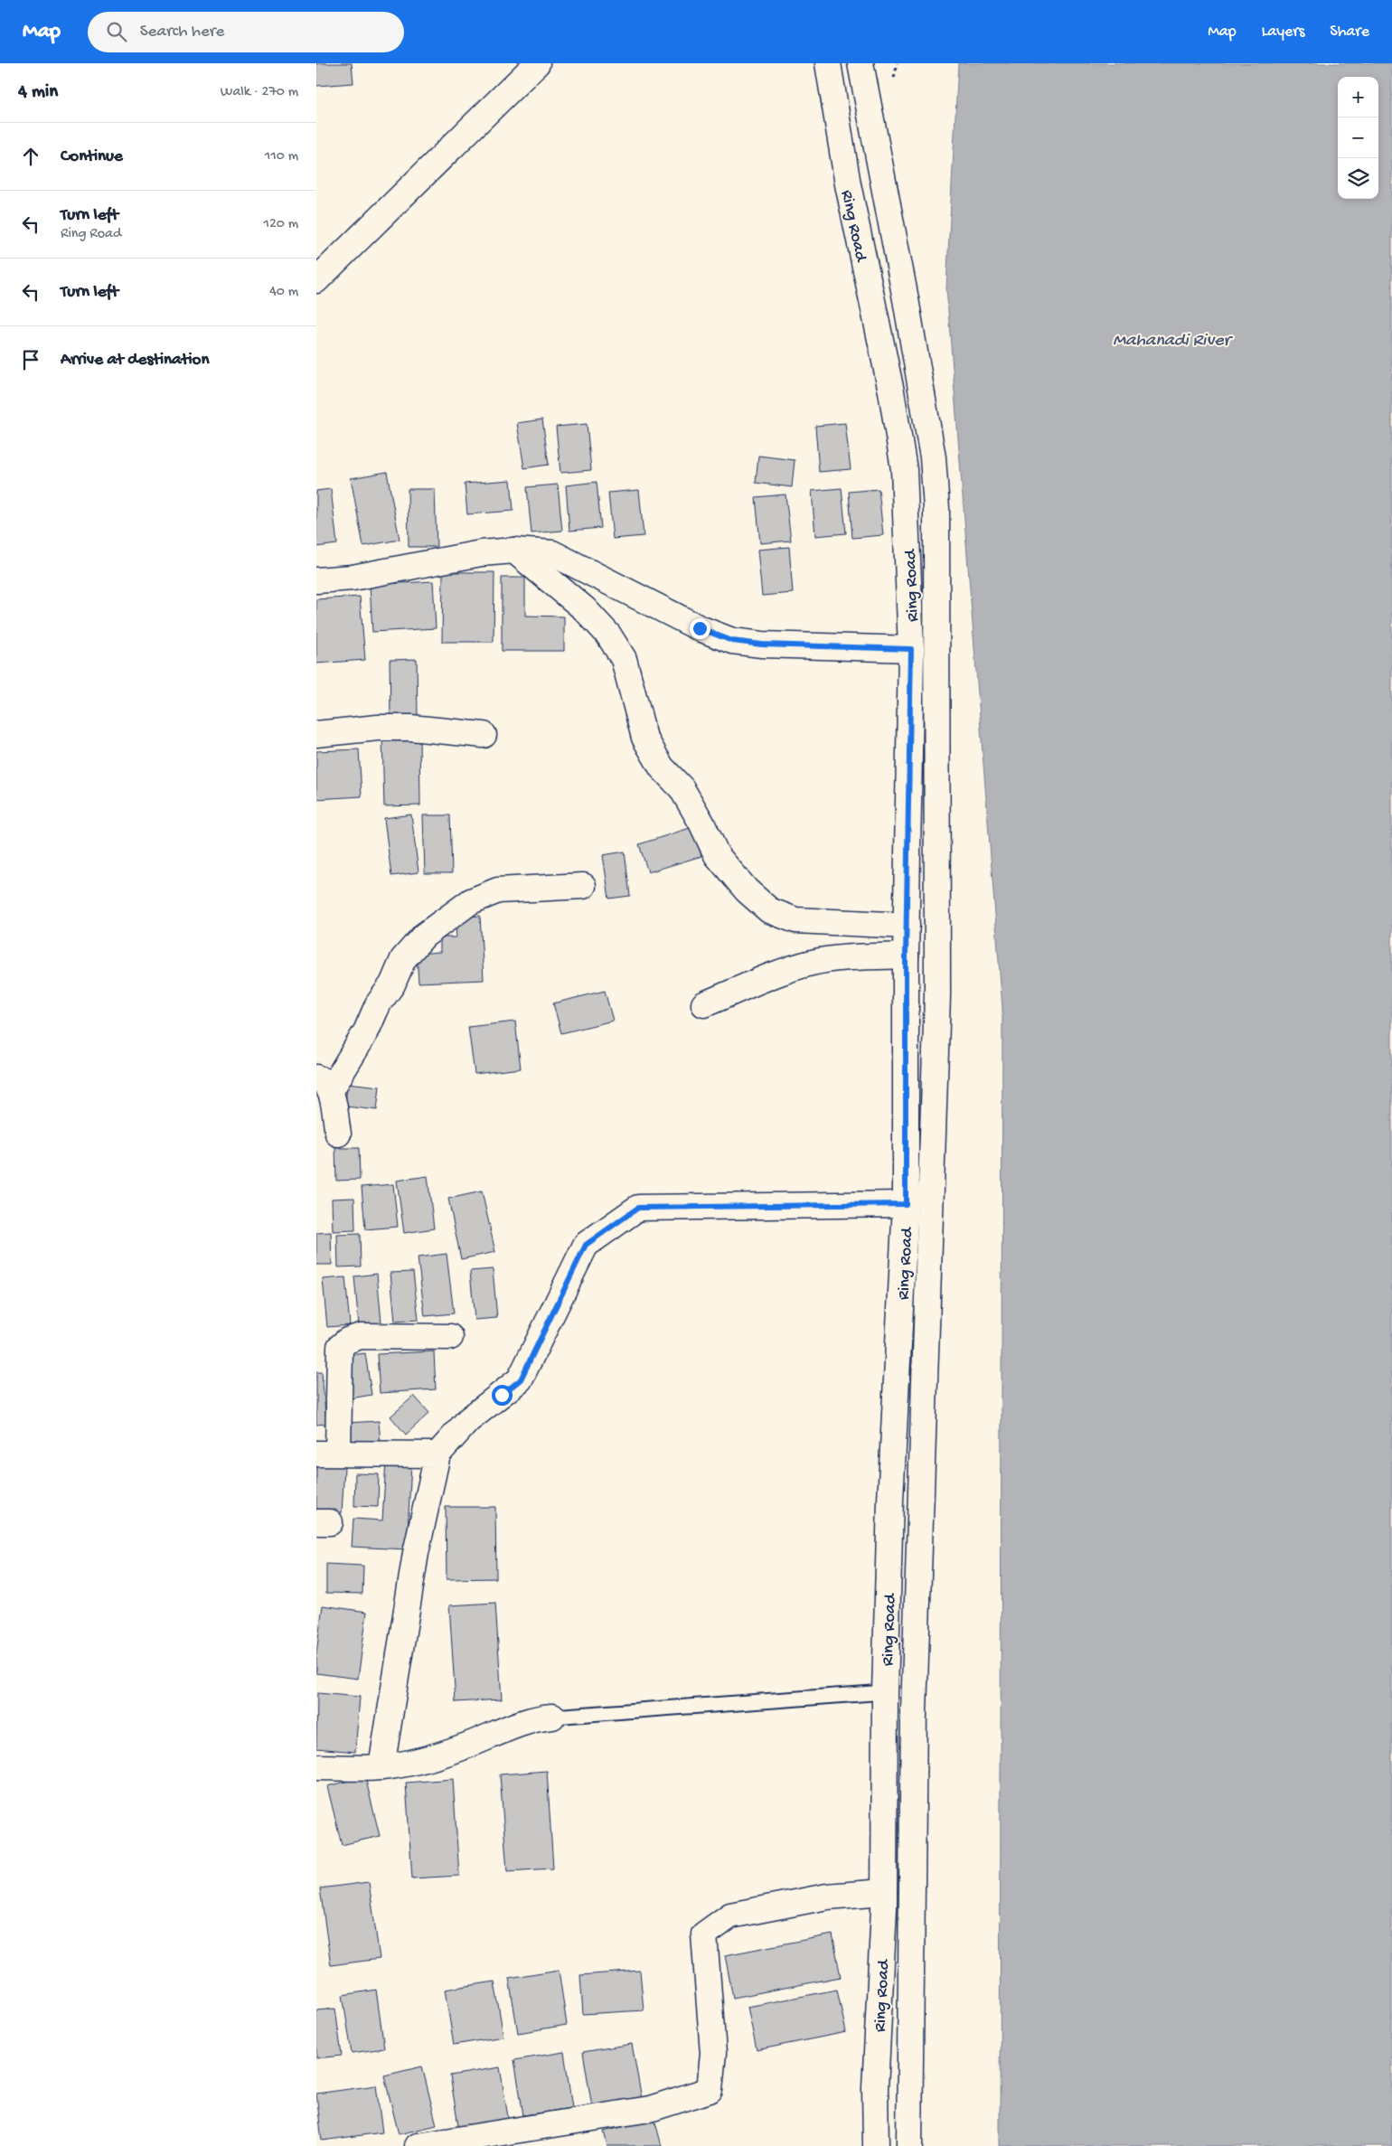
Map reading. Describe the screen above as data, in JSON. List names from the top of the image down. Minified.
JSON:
{"streets":{"street":["Ring Road"]},"water":["Mahanadi River"],"page":{"header":"Map","search":"Search here","nav":["Map","Layers","Share"],"heading":["4 min","Walk · 270 m"],"map_buttons":["+","−"],"list":[["Continue","110 m"],["Turn left","Ring Road","120 m"],["Turn left","40 m"],"Arrive at destination"]}}
